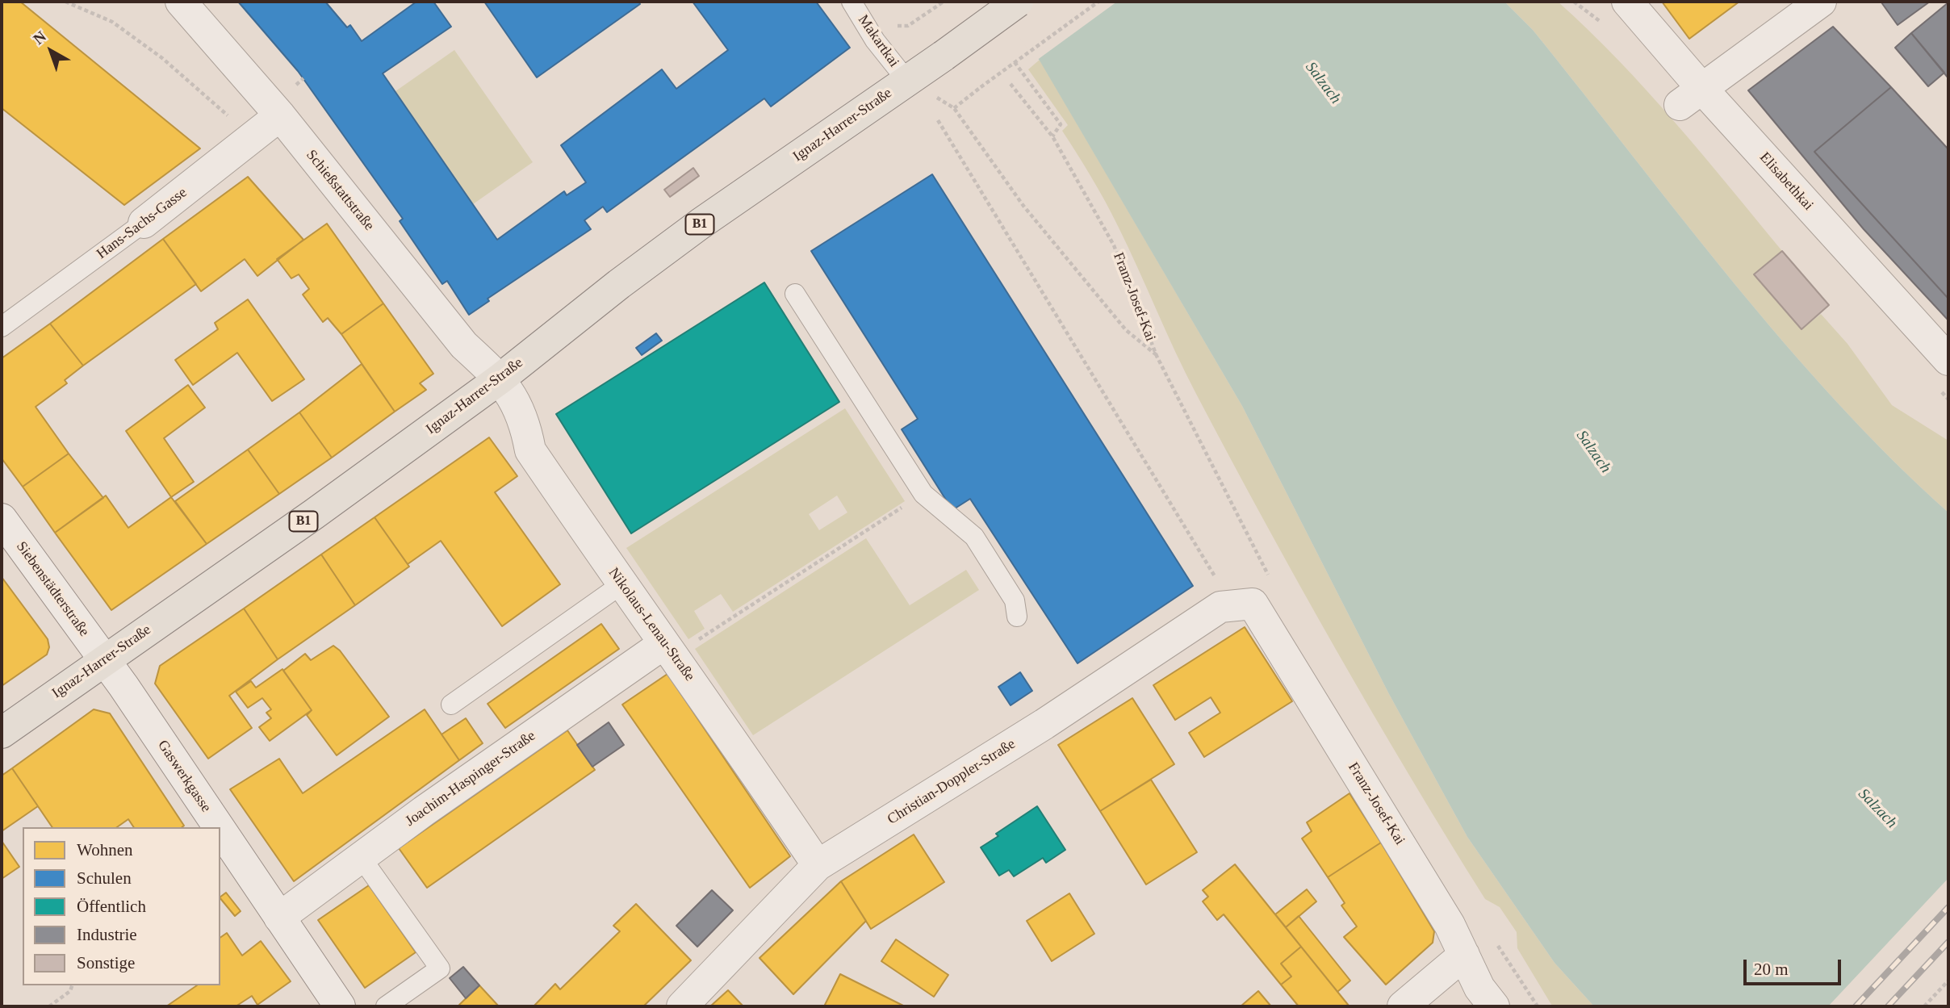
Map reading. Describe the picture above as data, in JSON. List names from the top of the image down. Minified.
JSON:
{"streets":{"main road":["Ignaz-Harrer-Straße","B1"],"street":["Elisabethkai","Schießstattstraße","Hans-Sachs-Gasse","Franz-Josef-Kai","Siebenstädterstraße","Nikolaus-Lenau-Straße","Gaswerkgasse","Joachim-Haspinger-Straße","Christian-Doppler-Straße"],"lane":["Makartkai"]},"crossings":[["Makartkai","Ignaz-Harrer-Straße"],["Ignaz-Harrer-Straße","Schießstattstraße"],["Ignaz-Harrer-Straße","Siebenstädterstraße"],["Ignaz-Harrer-Straße","Nikolaus-Lenau-Straße"],["Ignaz-Harrer-Straße","Gaswerkgasse"],["Schießstattstraße","Hans-Sachs-Gasse"],["Schießstattstraße","Nikolaus-Lenau-Straße"],["Franz-Josef-Kai","Christian-Doppler-Straße"],["Siebenstädterstraße","Gaswerkgasse"],["Nikolaus-Lenau-Straße","Joachim-Haspinger-Straße"],["Nikolaus-Lenau-Straße","Christian-Doppler-Straße"],["Gaswerkgasse","Joachim-Haspinger-Straße"]],"water":["Salzach"],"legend":["Wohnen","Schulen","Öffentlich","Industrie","Sonstige"],"scale_bar":"20 m","north":"top left"}
